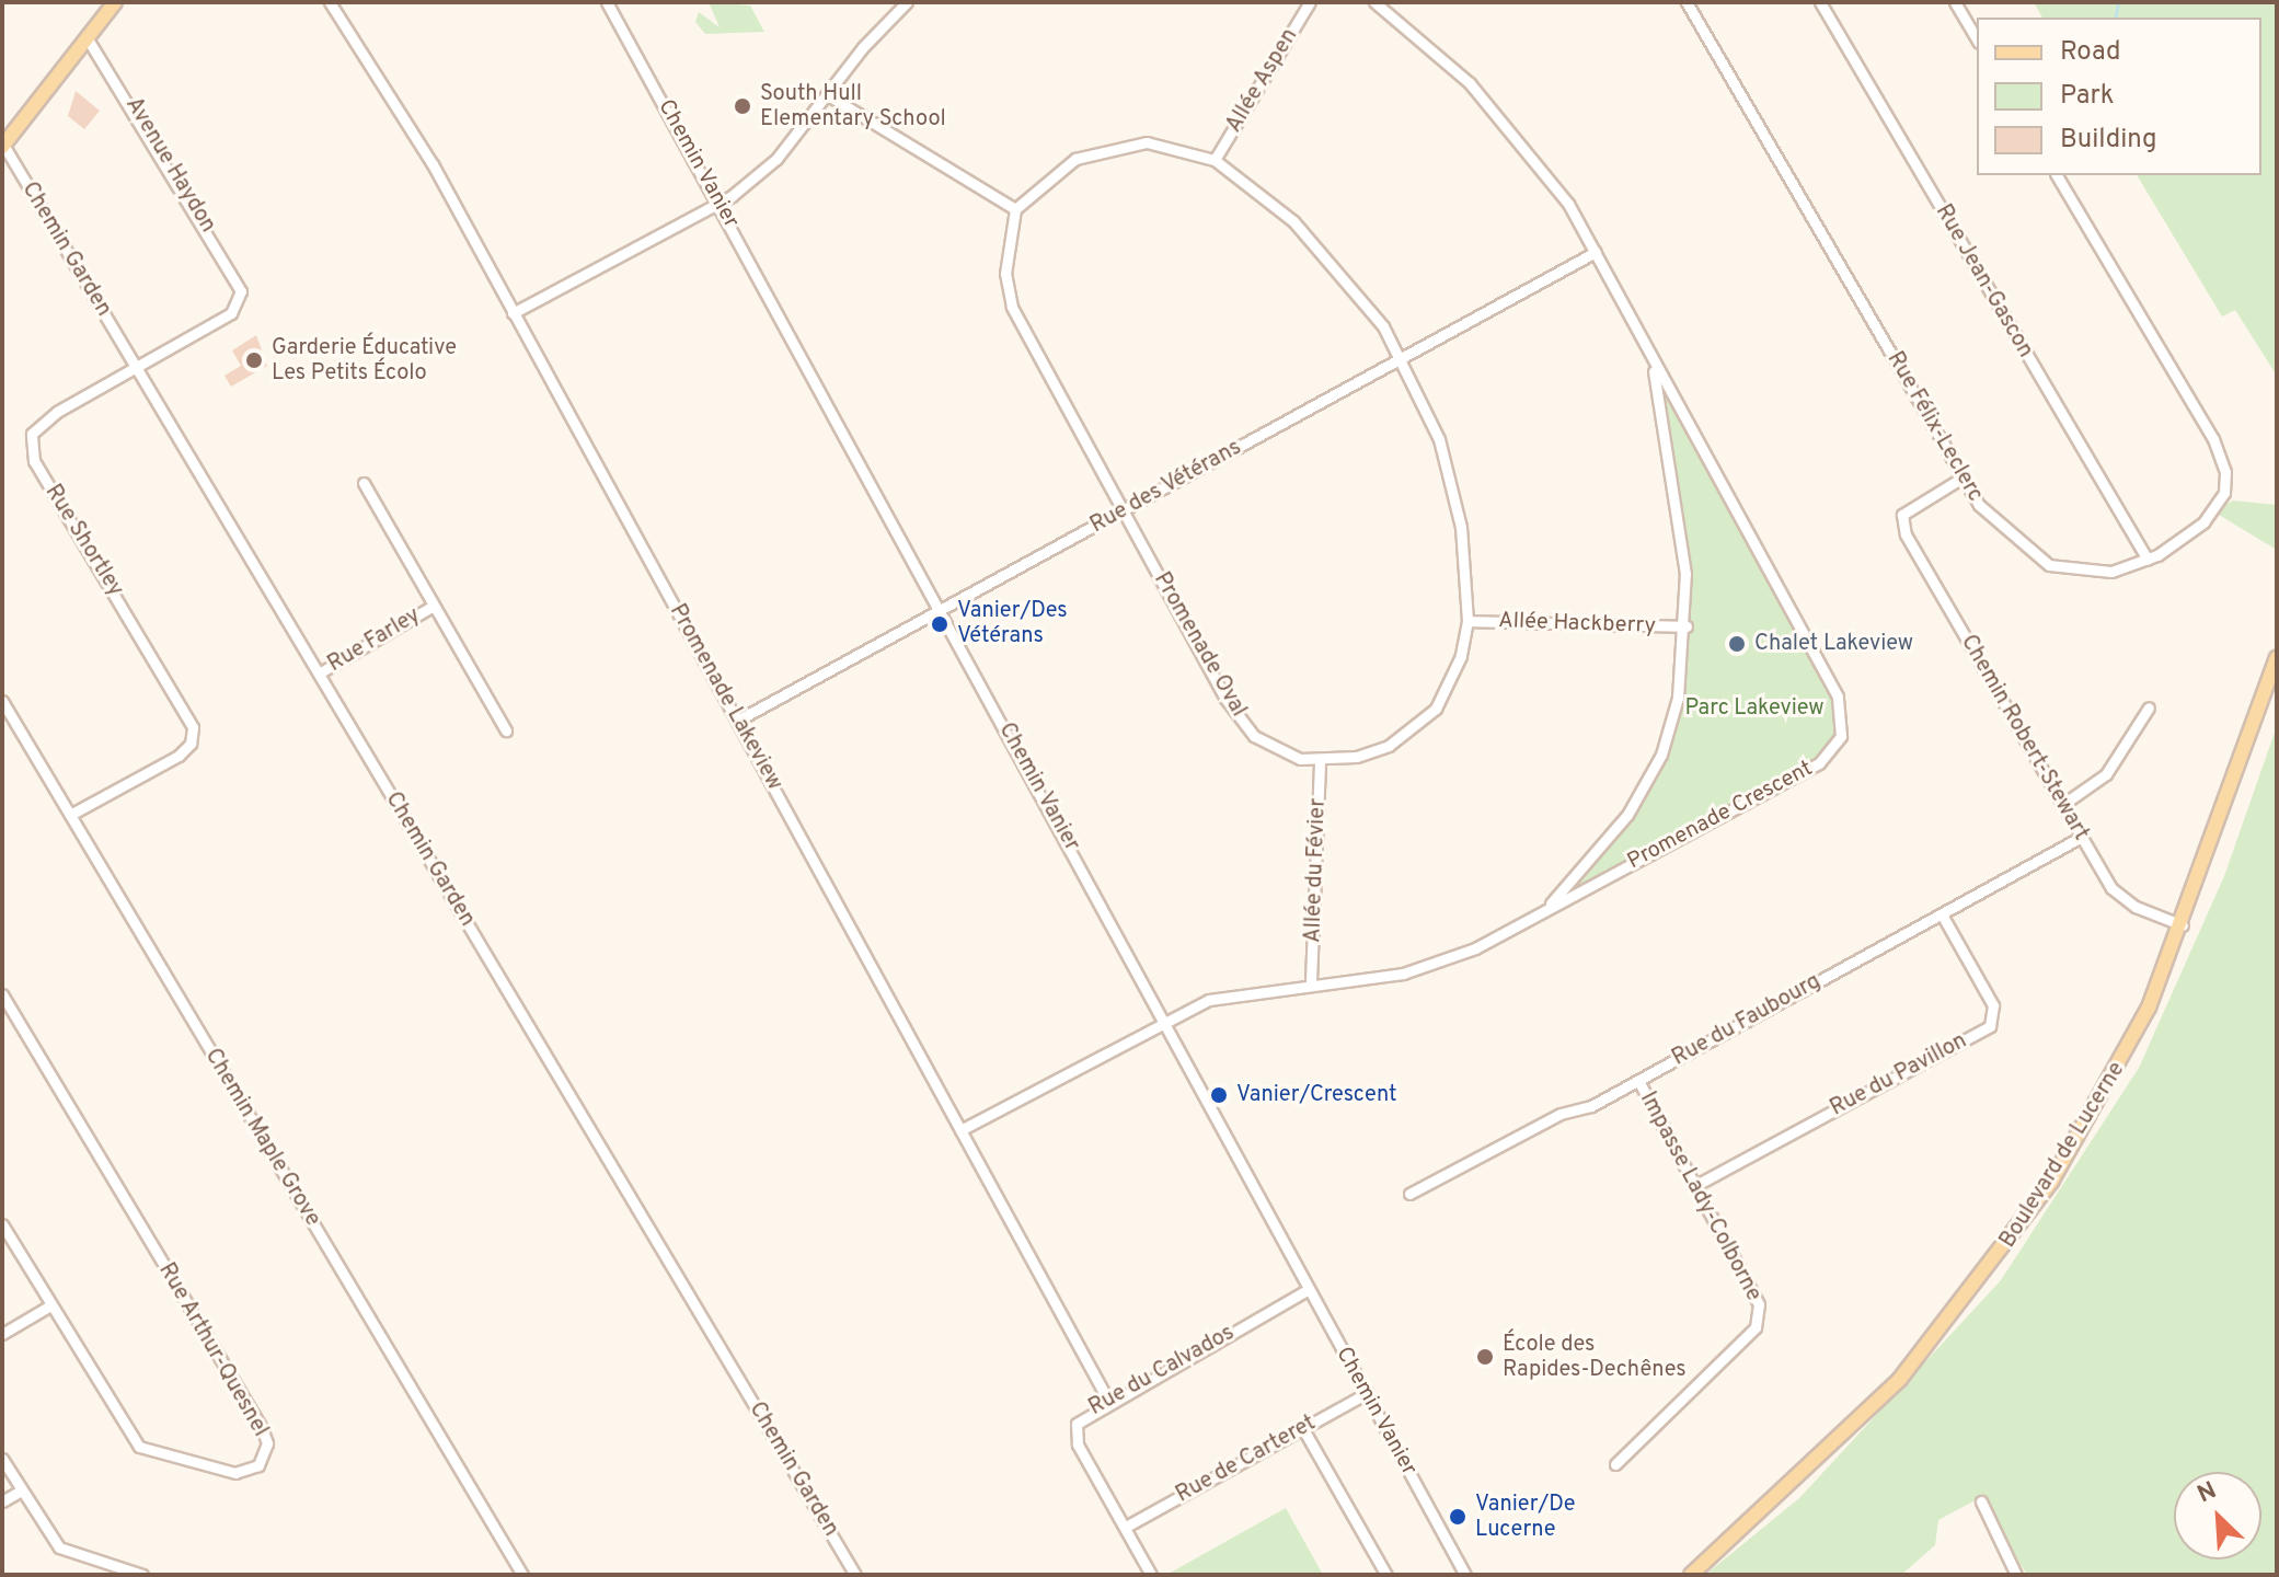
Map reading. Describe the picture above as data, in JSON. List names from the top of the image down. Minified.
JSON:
{"streets":{"main road":["Boulevard de Lucerne"],"street":["Allée Aspen","Chemin Vanier","Avenue Haydon","Chemin Garden","Rue Jean-Gascon","Rue Félix-Leclerc","Rue des Vétérans","Rue Shortley","Allée Hackberry","Rue Farley","Promenade Oval","Promenade Lakeview","Chemin Robert-Stewart","Promenade Crescent","Allée du Févier","Rue du Faubourg","Rue du Pavillon","Chemin Maple Grove","Impasse Lady-Colborne","Rue Arthur-Quesnel","Rue du Calvados","Rue de Carteret"]},"crossings":[["Allée Aspen","Promenade Oval"],["Chemin Vanier","Rue des Vétérans"],["Chemin Vanier","Promenade Crescent"],["Chemin Vanier","Rue du Calvados"],["Chemin Vanier","Rue de Carteret"],["Avenue Haydon","Rue Shortley"],["Chemin Garden","Rue Shortley"],["Chemin Garden","Rue Farley"],["Rue Jean-Gascon","Rue Félix-Leclerc"],["Rue Félix-Leclerc","Chemin Robert-Stewart"],["Rue des Vétérans","Promenade Oval"],["Rue des Vétérans","Promenade Lakeview"],["Rue des Vétérans","Promenade Crescent"],["Rue Shortley","Chemin Maple Grove"],["Allée Hackberry","Promenade Oval"],["Allée Hackberry","Promenade Crescent"],["Promenade Oval","Allée du Févier"],["Promenade Lakeview","Promenade Crescent"],["Promenade Lakeview","Rue du Calvados"],["Chemin Robert-Stewart","Rue du Faubourg"],["Chemin Robert-Stewart","Boulevard de Lucerne"],["Promenade Crescent","Allée du Févier"],["Rue du Faubourg","Rue du Pavillon"],["Rue du Faubourg","Impasse Lady-Colborne"],["Rue du Pavillon","Impasse Lady-Colborne"],["Rue du Calvados","Rue de Carteret"]],"parks":["Parc Lakeview"],"places":["South Hull Elementary School","Garderie Éducative Les Petits Écolo","Vanier/Des Vétérans","Chalet Lakeview","Vanier/Crescent","École des Rapides-Dechênes","Vanier/De Lucerne"],"legend":["Road","Park","Building"],"north":"top left"}
